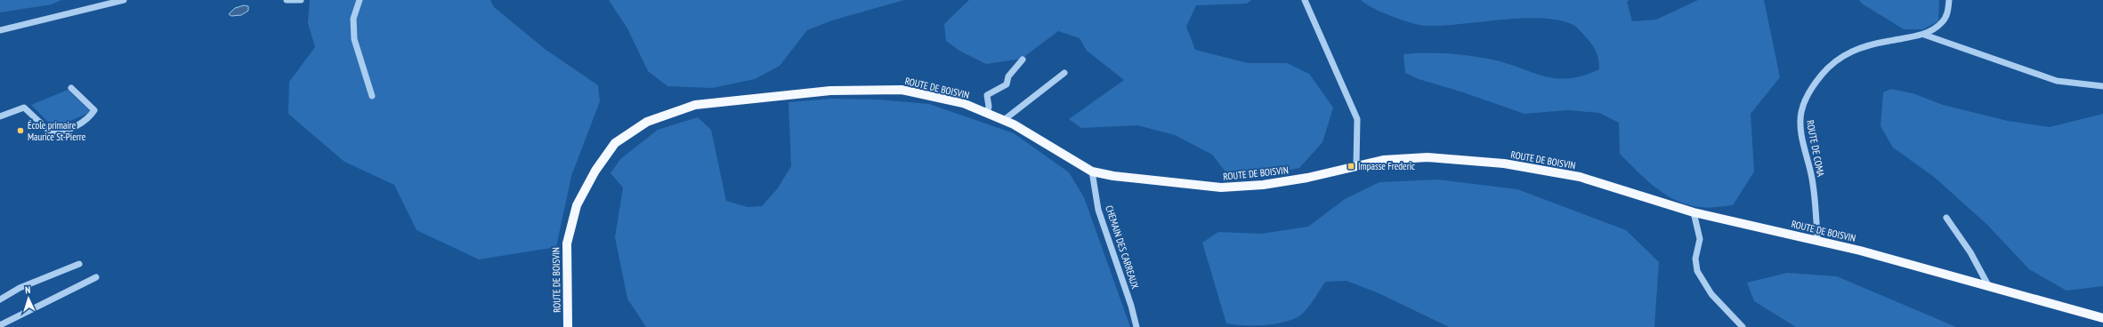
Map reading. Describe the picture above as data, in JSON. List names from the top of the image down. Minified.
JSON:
{"streets":{"main road":["ROUTE DE BOISVIN"],"street":["ROUTE DE COMA","CHEMAIN DES CARREAUX"]},"crossings":[["ROUTE DE BOISVIN","ROUTE DE COMA"],["ROUTE DE BOISVIN","CHEMAIN DES CARREAUX"]],"places":{"other":["École primaire Maurice St-Pierre"],"transit":["Impasse Frederic"]},"north":"top"}
